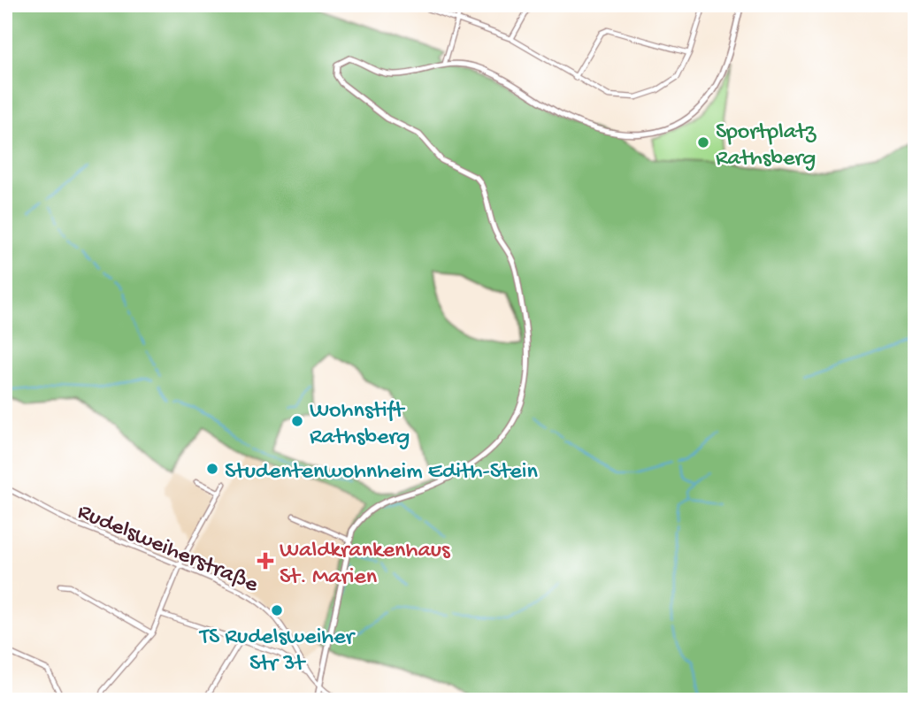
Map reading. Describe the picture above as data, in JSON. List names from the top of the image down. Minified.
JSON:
{"streets":{"street":["Rudelsweiherstraße"]},"places":{"other":["Sportplatz Rathsberg","Wohnstift Rathsberg","Studentenwohnheim Edith-Stein","TS Rudelsweiher Str 3t"],"health":["Waldkrankenhaus St. Marien"]}}
